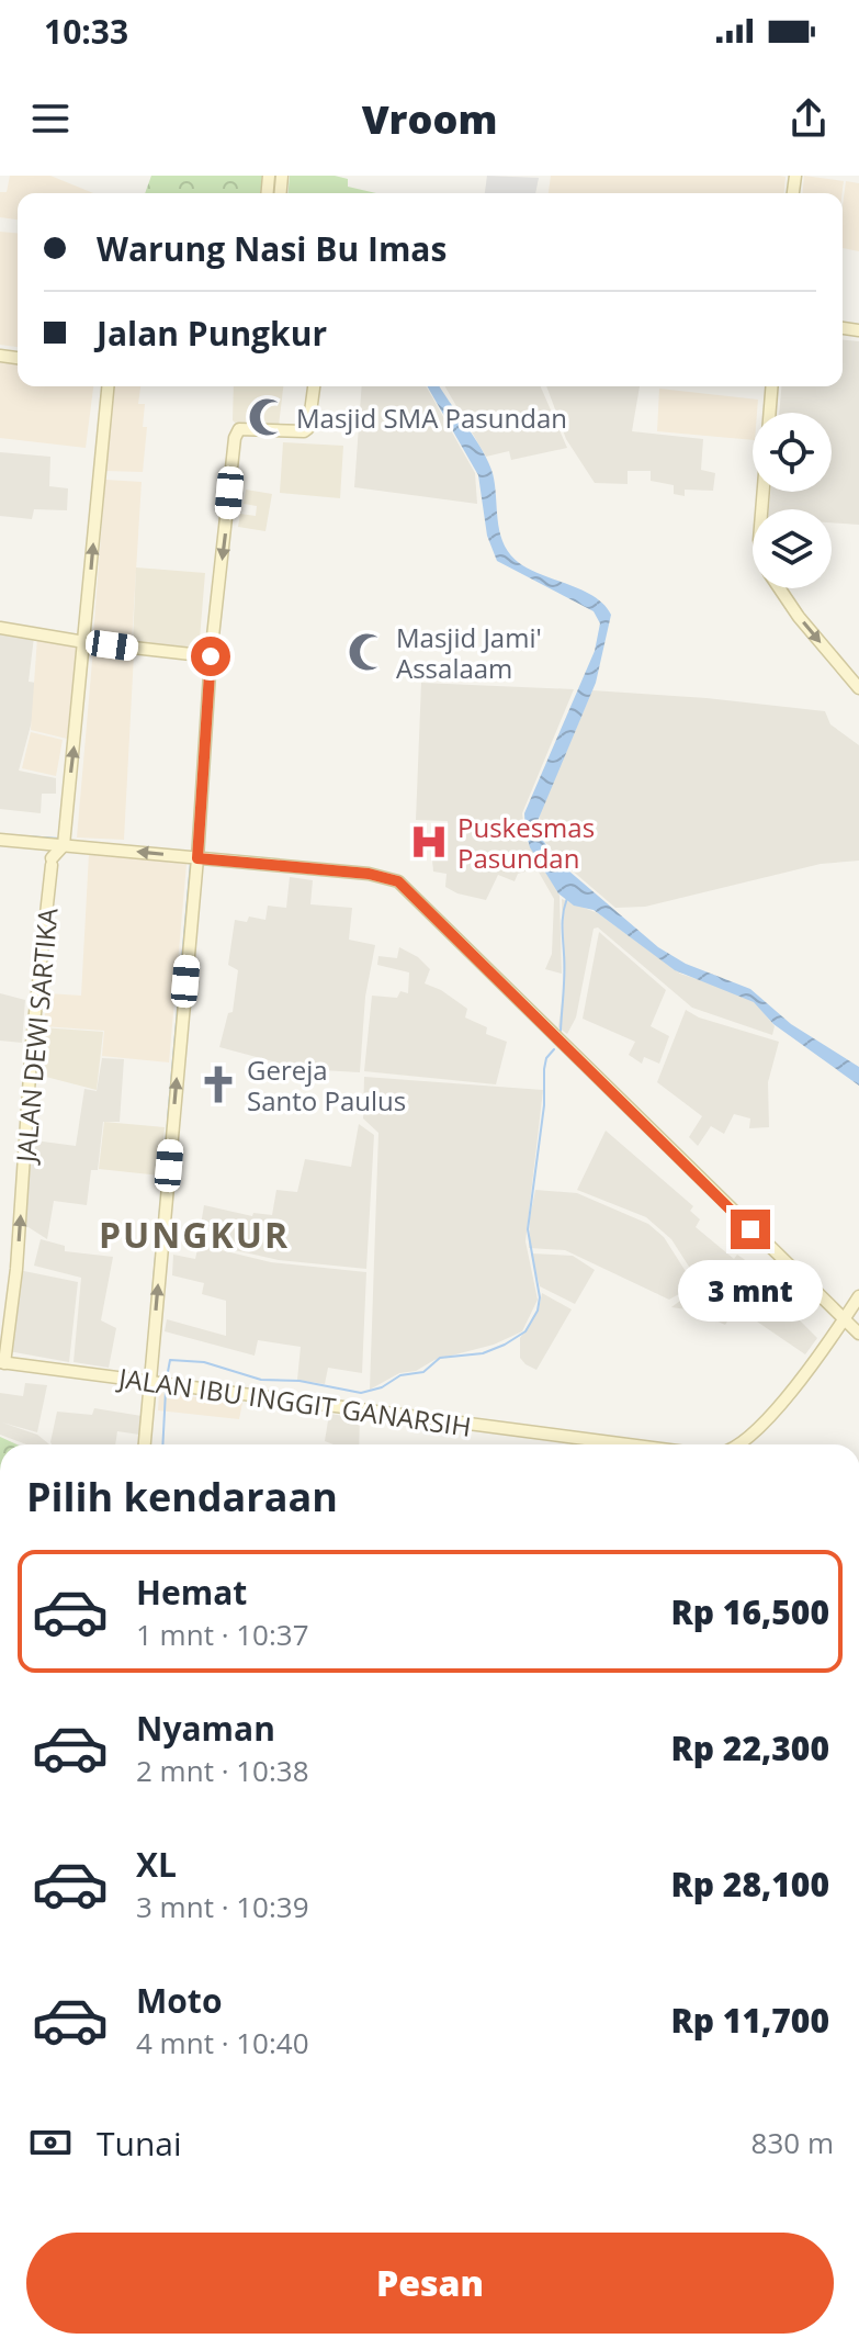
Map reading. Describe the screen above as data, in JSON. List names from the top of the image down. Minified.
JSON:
{"streets":{"main road":["JALAN DEWI SARTIKA","JALAN IBU INGGIT GANARSIH"]},"crossings":[["JALAN DEWI SARTIKA","JALAN IBU INGGIT GANARSIH"]],"one_way":["JALAN DEWI SARTIKA"],"districts":["PUNGKUR"],"places":{"mosque":["Masjid SMA Pasundan","Masjid Jami' Assalaam"],"hospital":["Puskesmas Pasundan"],"church":["Gereja Santo Paulus"]},"page":{"status":"10:33","header":"Vroom","banner":["Warung Nasi Bu Imas","Jalan Pungkur"],"bubble":"3 mnt","heading":"Pilih kendaraan","list":[{"name":"Hemat","note":"1 mnt · 10:37","value":"Rp 16,500"},{"name":"Nyaman","note":"2 mnt · 10:38","value":"Rp 22,300"},{"name":"XL","note":"3 mnt · 10:39","value":"Rp 28,100"},{"name":"Moto","note":"4 mnt · 10:40","value":"Rp 11,700"}],"pay":["Tunai","830 m"],"buttons":"Pesan"}}
